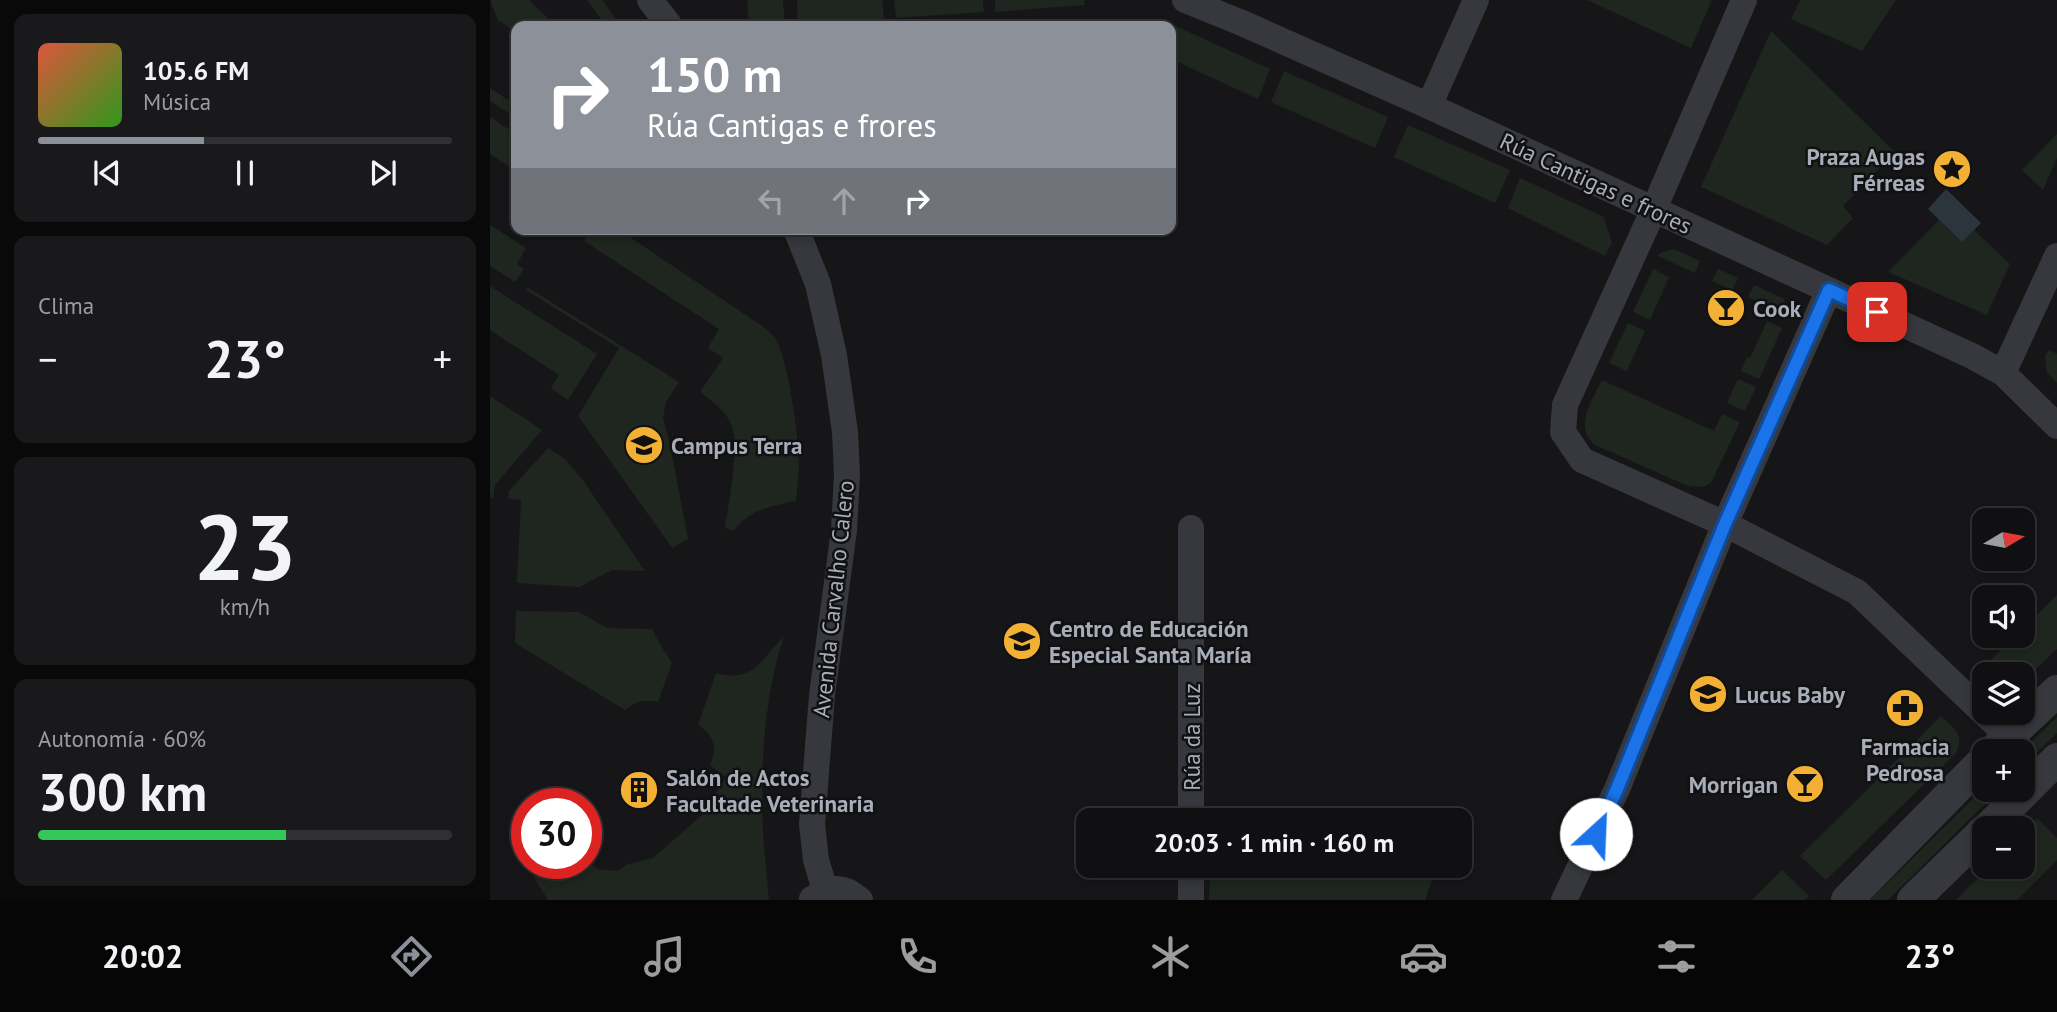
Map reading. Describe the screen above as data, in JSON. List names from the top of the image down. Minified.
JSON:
{"streets":{"street":["Rúa Cantigas e frores","Avenida Carvalho Calero","Rúa da Luz"]},"places":{"place":["Praza Augas Férreas"],"bar":["Cook","Morrigan"],"school or university":["Campus Terra","Centro de Educación Especial Santa María","Lucus Baby"],"pharmacy":["Farmacia Pedrosa"],"building":["Salón de Actos Facultade Veterinaria"]},"north":"right","page":{"turn":["150 m","Rúa Cantigas e frores"],"song":["105.6 FM","Música"],"tile":["Clima",["23","km/h"],["Autonomía · 60%","300 km"]],"heat":["−","23°","+"],"map_buttons":["+","−"],"limit":"30","trip":"20:03 · 1 min · 160 m","tabs":["20:02","23°"]}}
